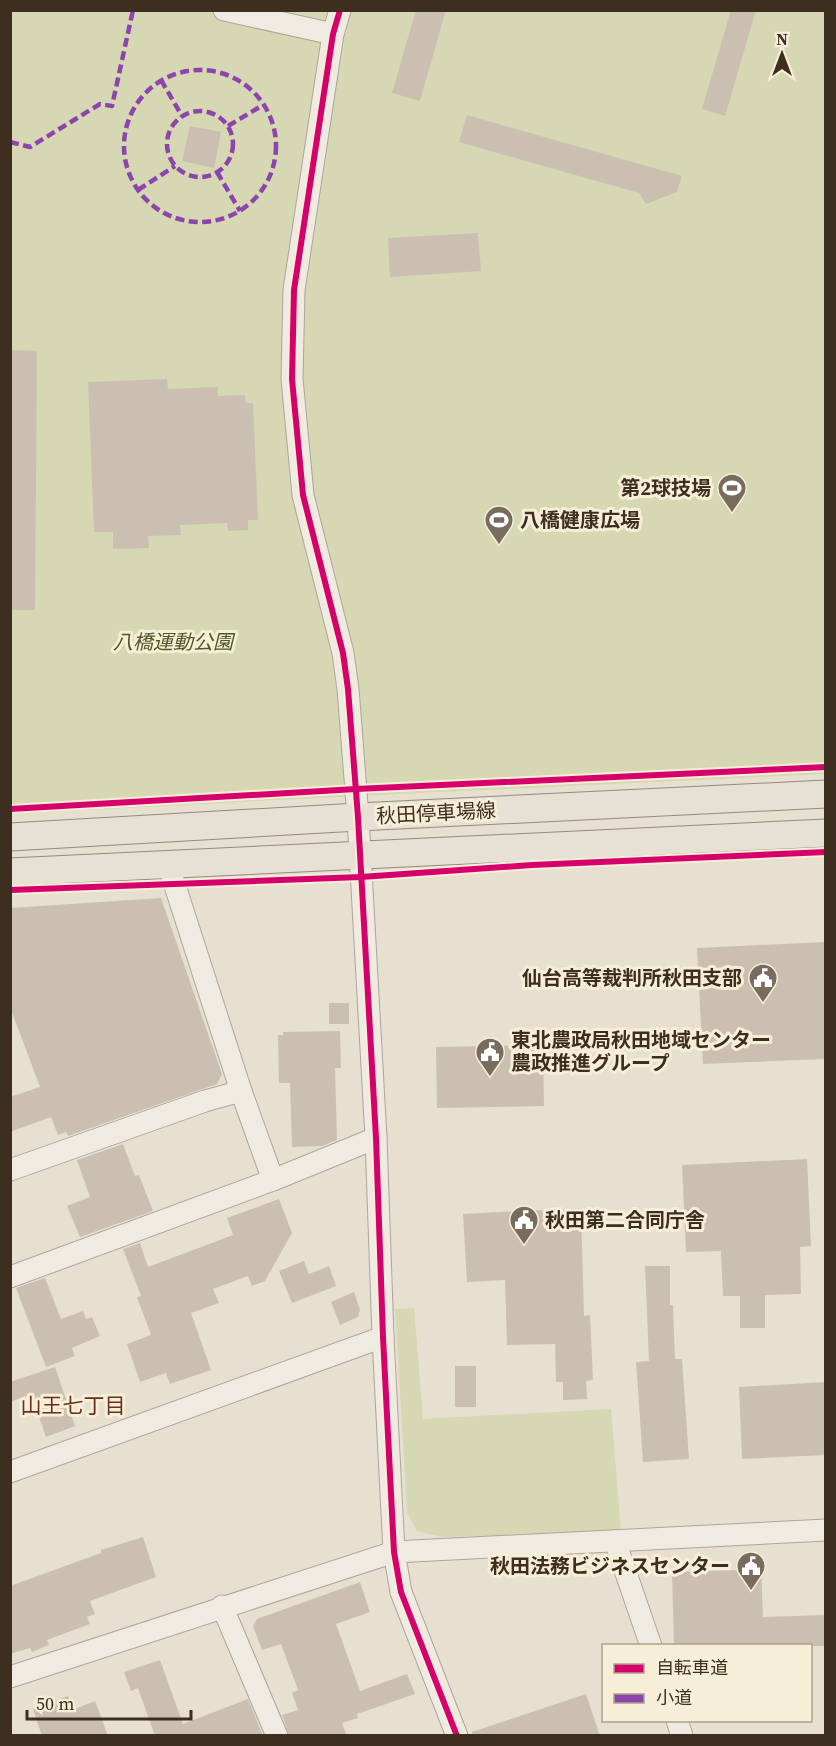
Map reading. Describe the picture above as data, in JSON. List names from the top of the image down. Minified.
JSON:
{"streets":{"main road":["秋田停車場線"]},"districts":["山王七丁目"],"parks":["八橋運動公園"],"places":{"sports":["第2球技場","八橋健康広場"],"public building":["仙台高等裁判所秋田支部","東北農政局秋田地域センター 農政推進グループ","秋田第二合同庁舎","秋田法務ビジネスセンター"]},"legend":["自転車道","小道"],"scale_bar":"50 m","north":"top"}
